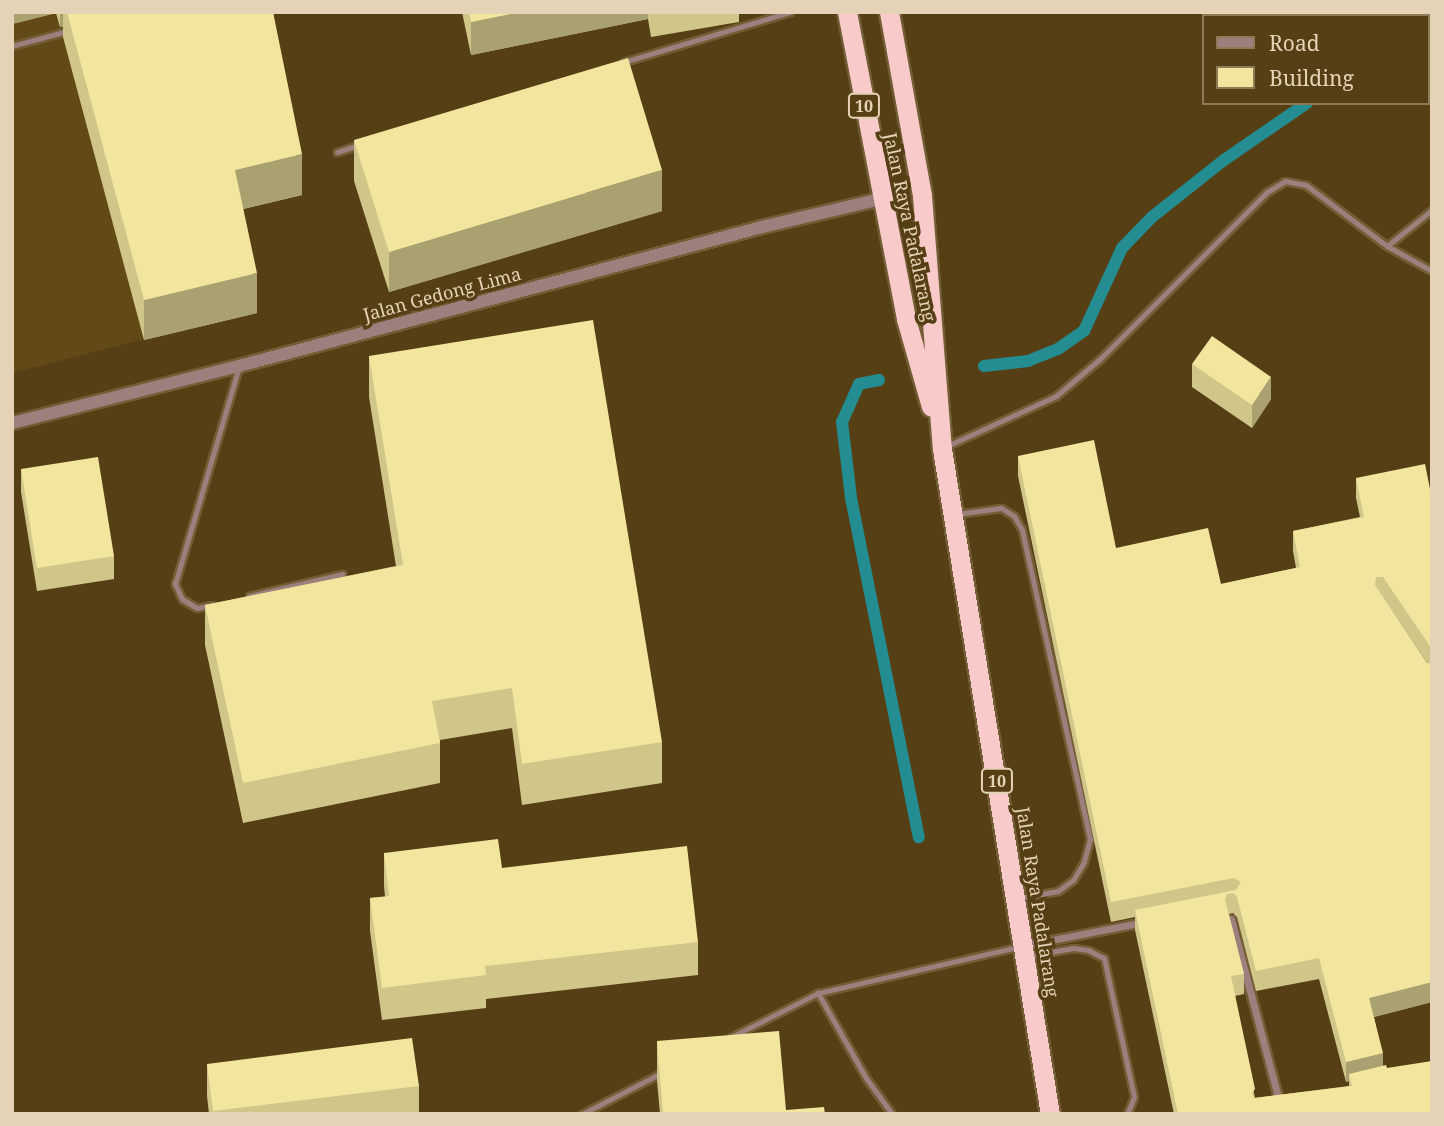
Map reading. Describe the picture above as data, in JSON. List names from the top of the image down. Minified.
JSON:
{"streets":{"highway":["10","Jalan Raya Padalarang"],"street":["Jalan Gedong Lima"]},"crossings":[["Jalan Raya Padalarang","Jalan Gedong Lima"]],"legend":["Road","Building"]}
